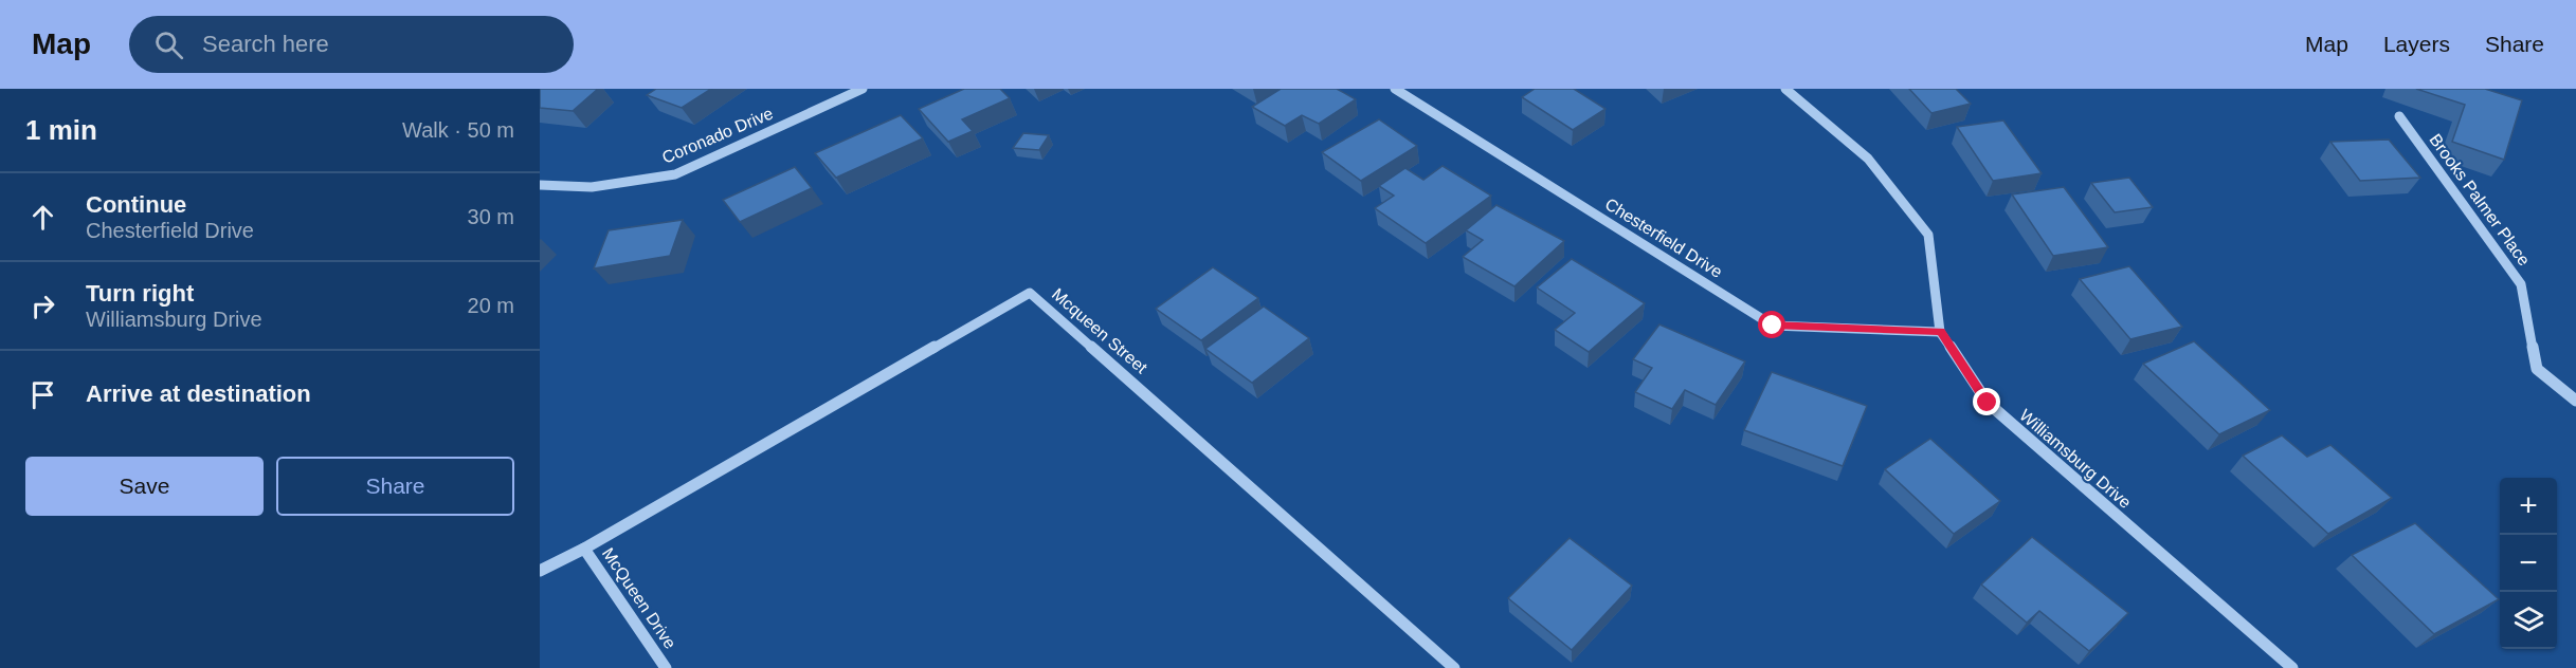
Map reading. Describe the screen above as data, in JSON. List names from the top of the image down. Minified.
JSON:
{"streets":{"street":["Coronado Drive","Brooks Palmer Place","Chesterfield Drive","Mcqueen Street","Williamsburg Drive","McQueen Drive"]},"crossings":[["Chesterfield Drive","Williamsburg Drive"],["Mcqueen Street","McQueen Drive"]],"page":{"header":"Map","search":"Search here","nav":["Map","Layers","Share"],"heading":["1 min","Walk · 50 m"],"list":[["Continue","Chesterfield Drive","30 m"],["Turn right","Williamsburg Drive","20 m"],"Arrive at destination"],"buttons":["Save","Share"],"map_buttons":["+","−"]}}
